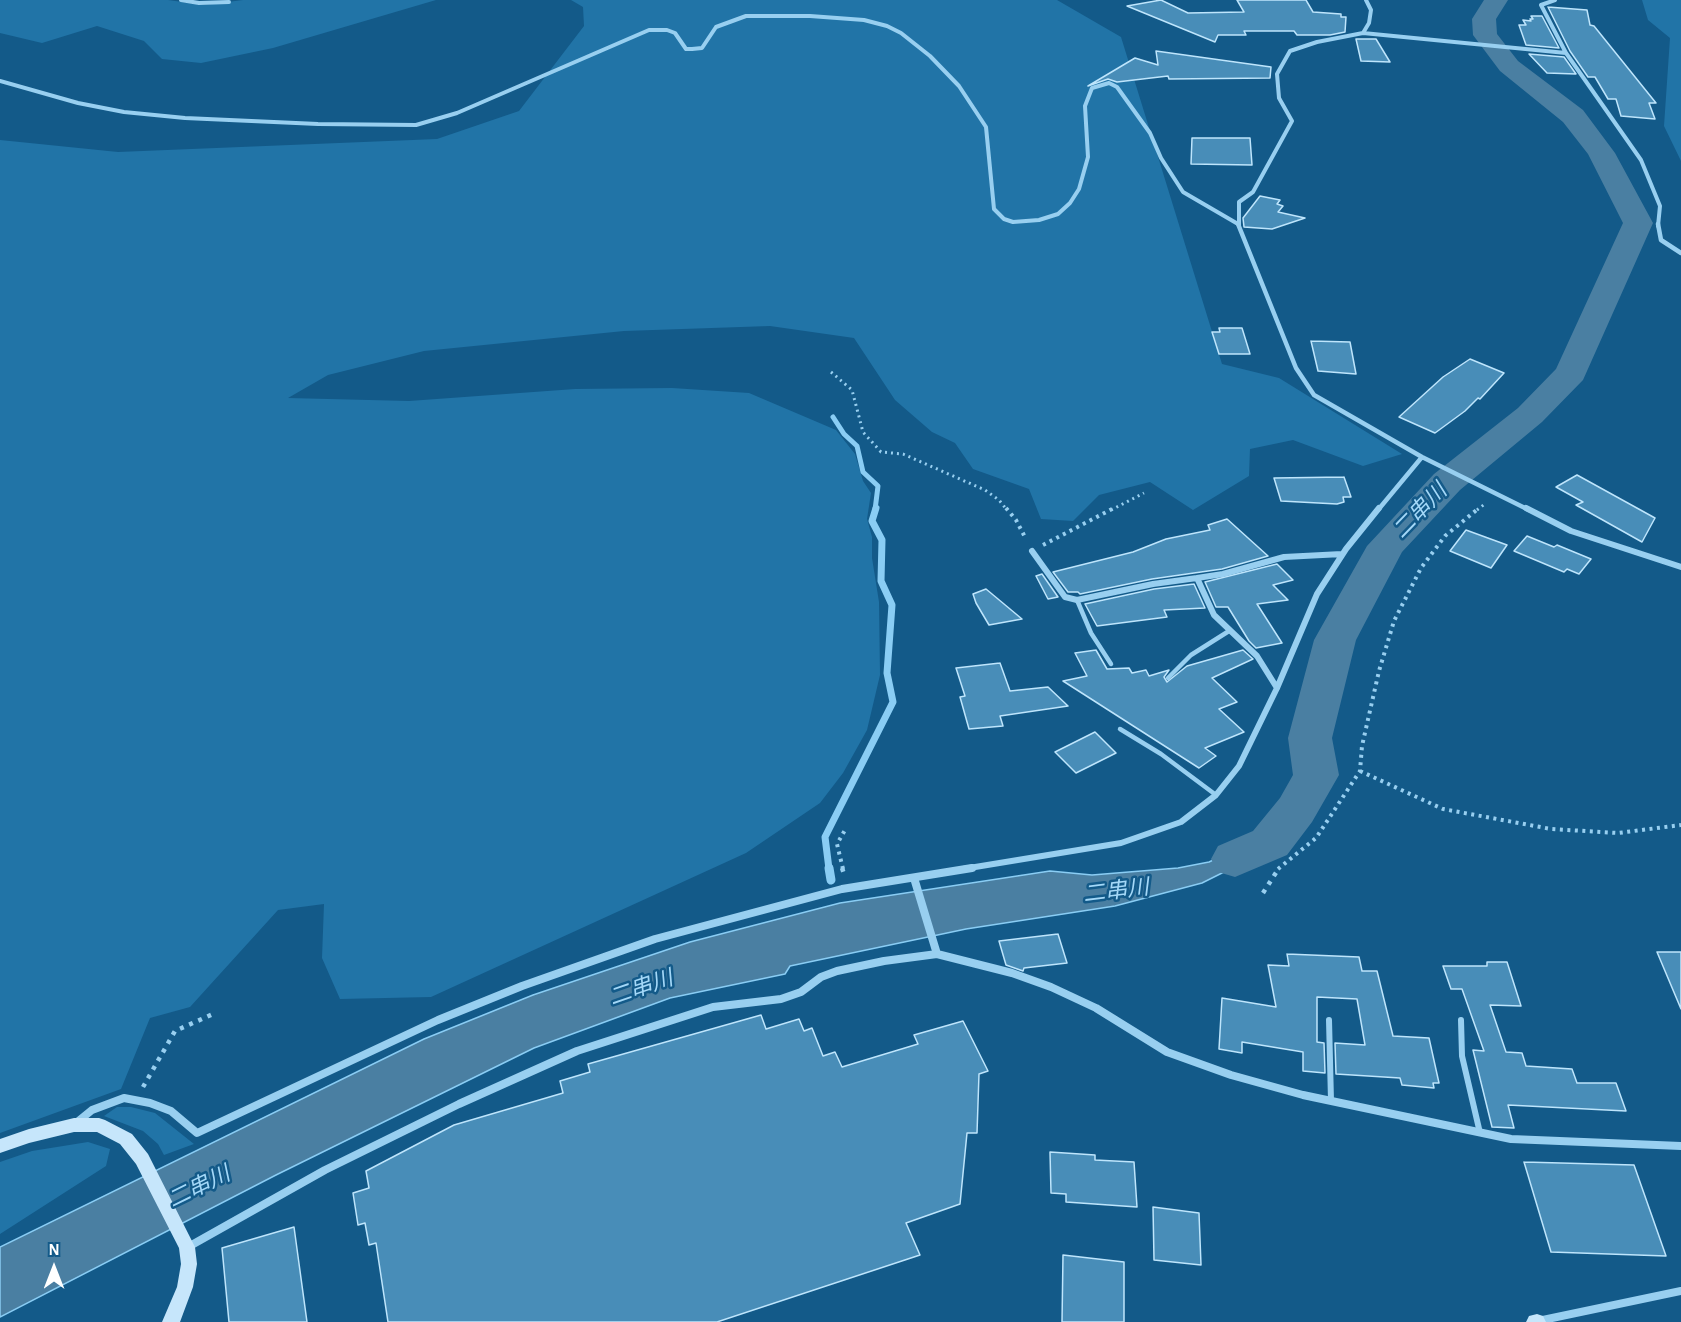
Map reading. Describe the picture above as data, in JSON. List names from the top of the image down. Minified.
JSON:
{"water":["二串川"],"north":"top"}
